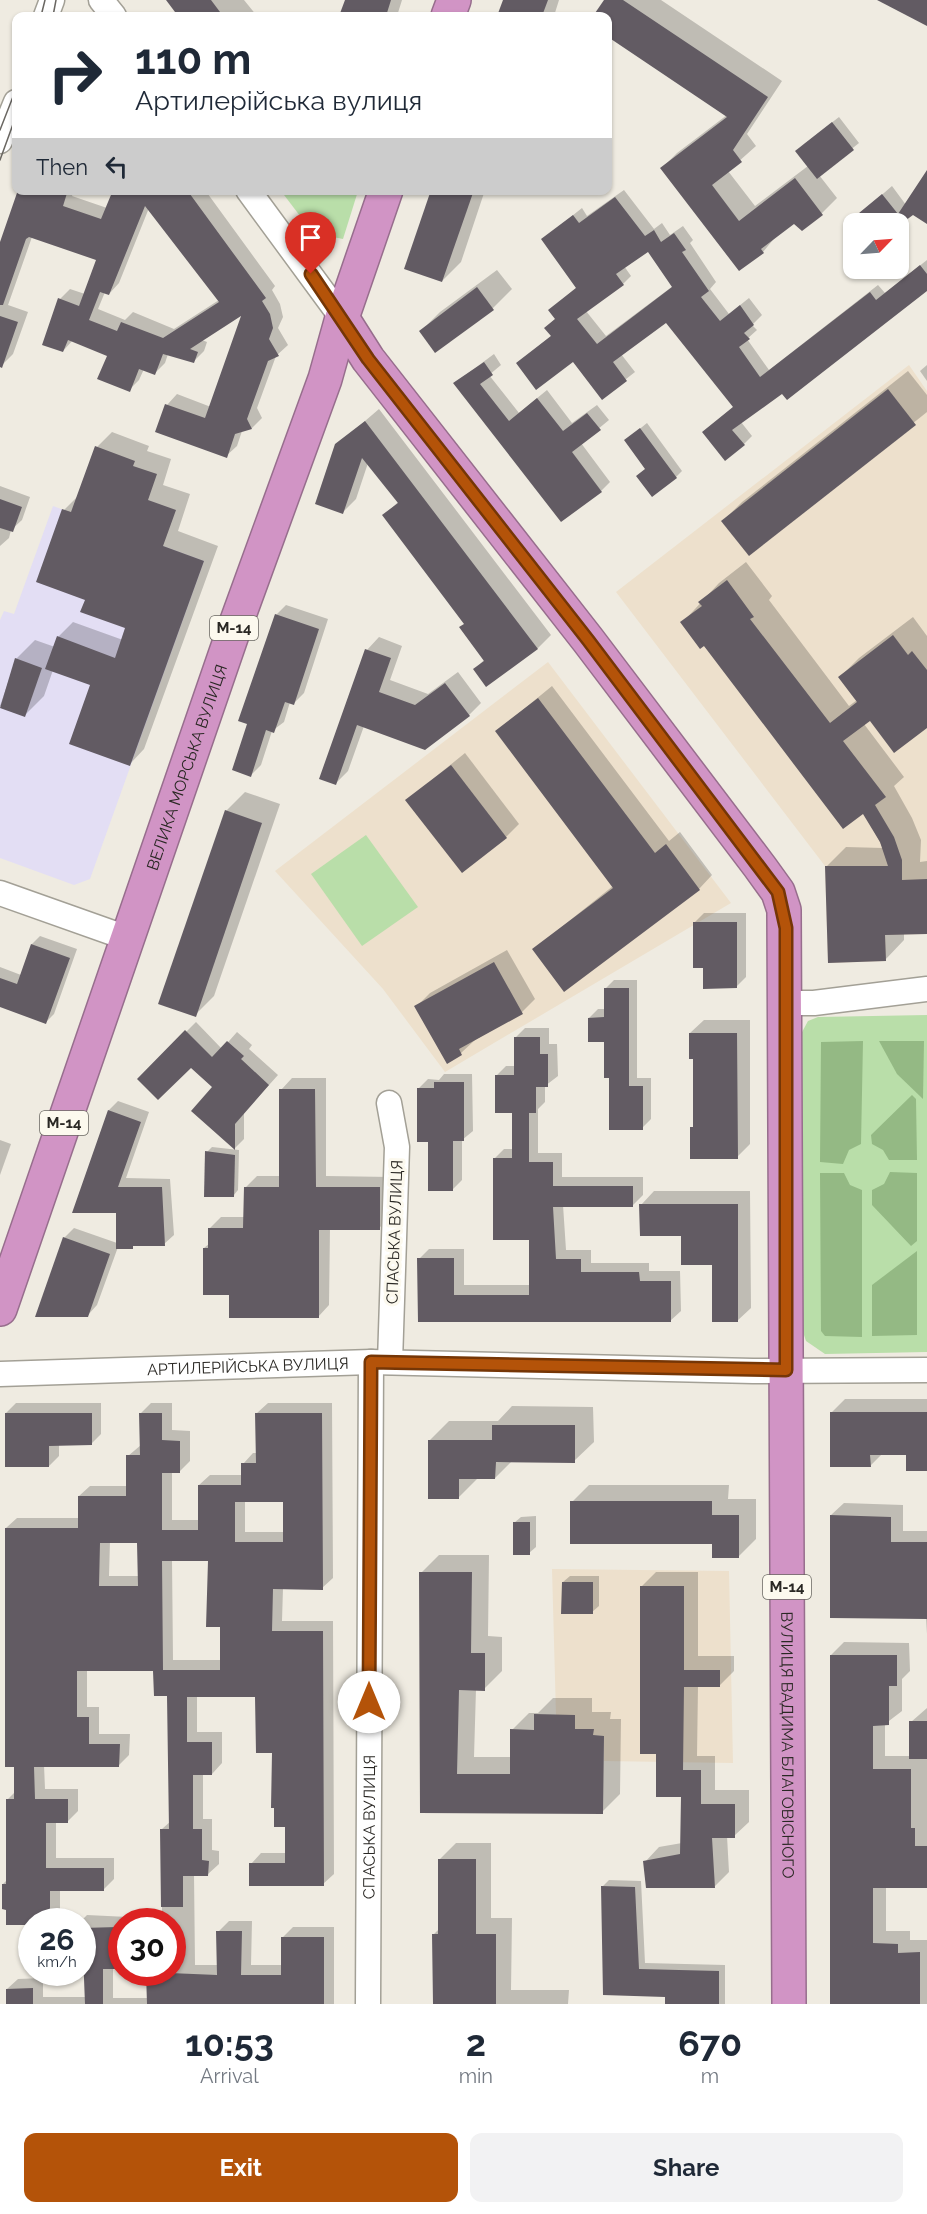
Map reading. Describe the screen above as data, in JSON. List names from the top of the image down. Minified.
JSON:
{"streets":{"highway":["М-14","ВЕЛИКА МОРСЬКА ВУЛИЦЯ","ВУЛИЦЯ ВАДИМА БЛАГОВІСНОГО"],"street":["СПАСЬКА ВУЛИЦЯ","АРТИЛЕРІЙСЬКА ВУЛИЦЯ"]},"crossings":[["ВЕЛИКА МОРСЬКА ВУЛИЦЯ","ВУЛИЦЯ ВАДИМА БЛАГОВІСНОГО"],["СПАСЬКА ВУЛИЦЯ","АРТИЛЕРІЙСЬКА ВУЛИЦЯ"],["АРТИЛЕРІЙСЬКА ВУЛИЦЯ","ВУЛИЦЯ ВАДИМА БЛАГОВІСНОГО"]],"north":"top right","page":{"turn":["110 m","Артилерійська вулиця"],"then":"Then","speed":"26 km/h","limit":"30","eta":["10:53","Arrival","2","min","670","m"],"buttons":["Exit","Share"]}}
